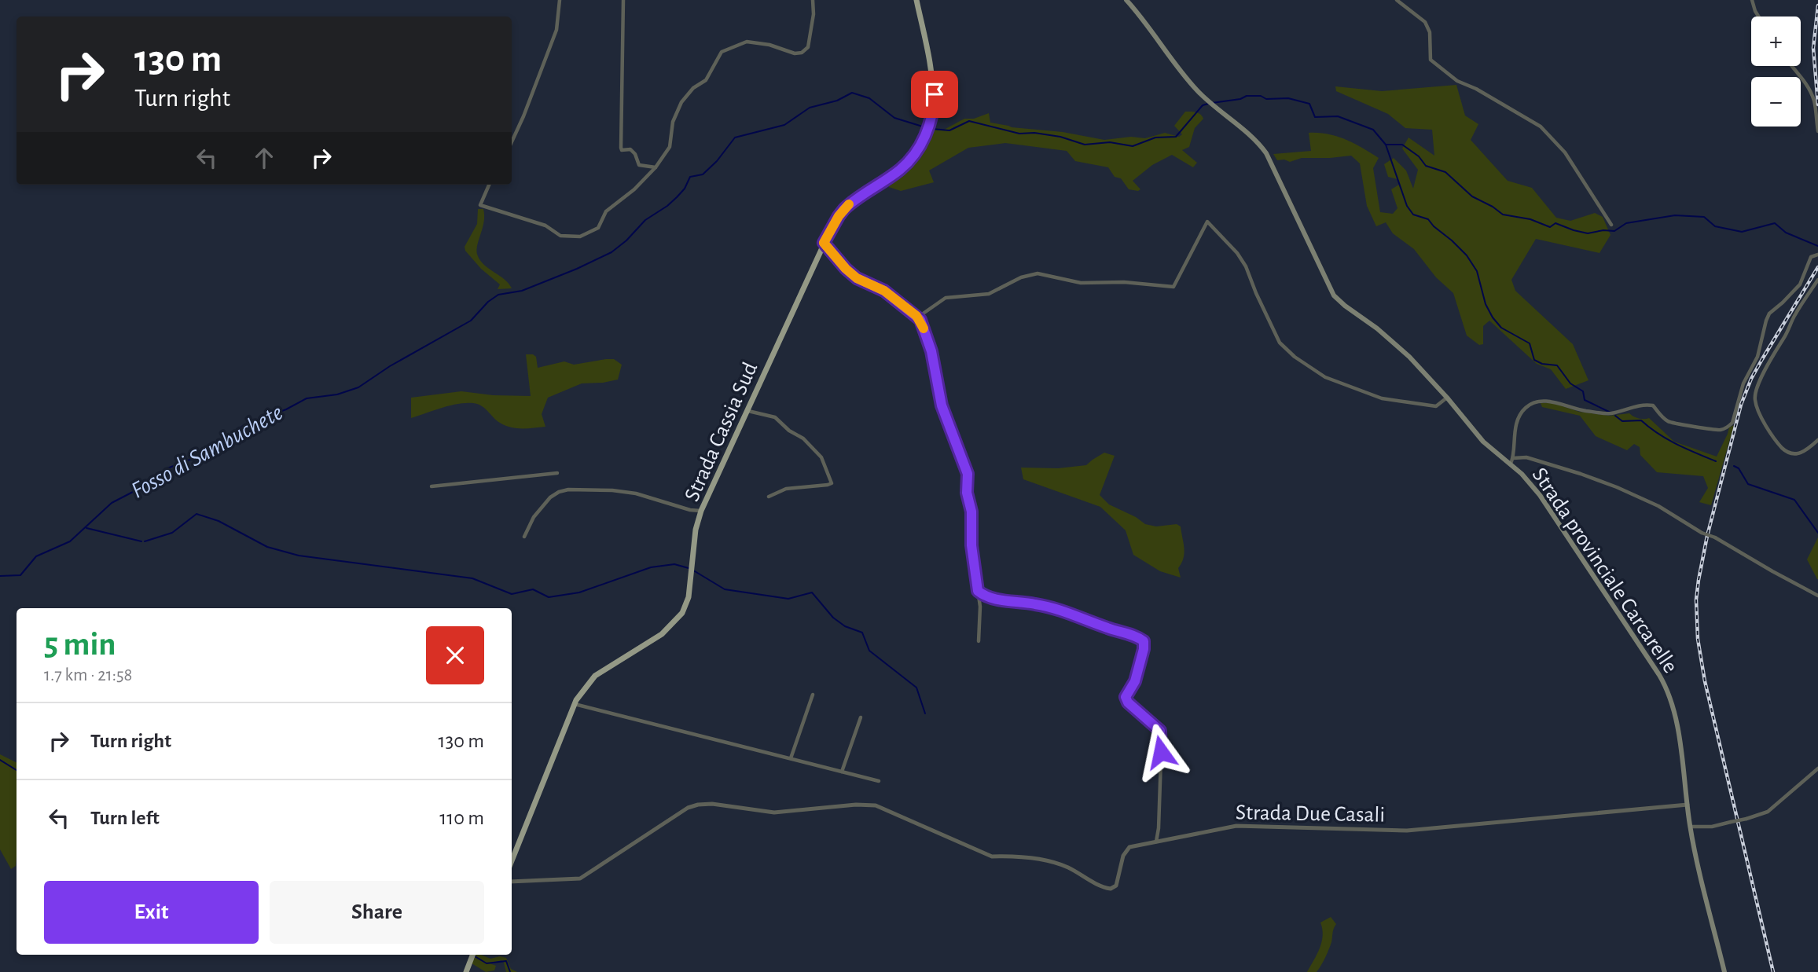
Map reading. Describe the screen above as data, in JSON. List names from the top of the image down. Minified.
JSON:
{"streets":{"main road":["Strada Cassia Sud","Strada provinciale Carcarelle"],"street":["Strada Due Casali"]},"crossings":[["Strada provinciale Carcarelle","Strada Due Casali"]],"water":["Fosso di Sambuchete"],"page":{"map_buttons":["+","−"],"turn":["130 m","Turn right"],"heading":["5 min","1.7 km · 21:58"],"list":[{"name":"Turn right","value":"130 m"},{"name":"Turn left","value":"110 m"}],"buttons":["Exit","Share"]}}
